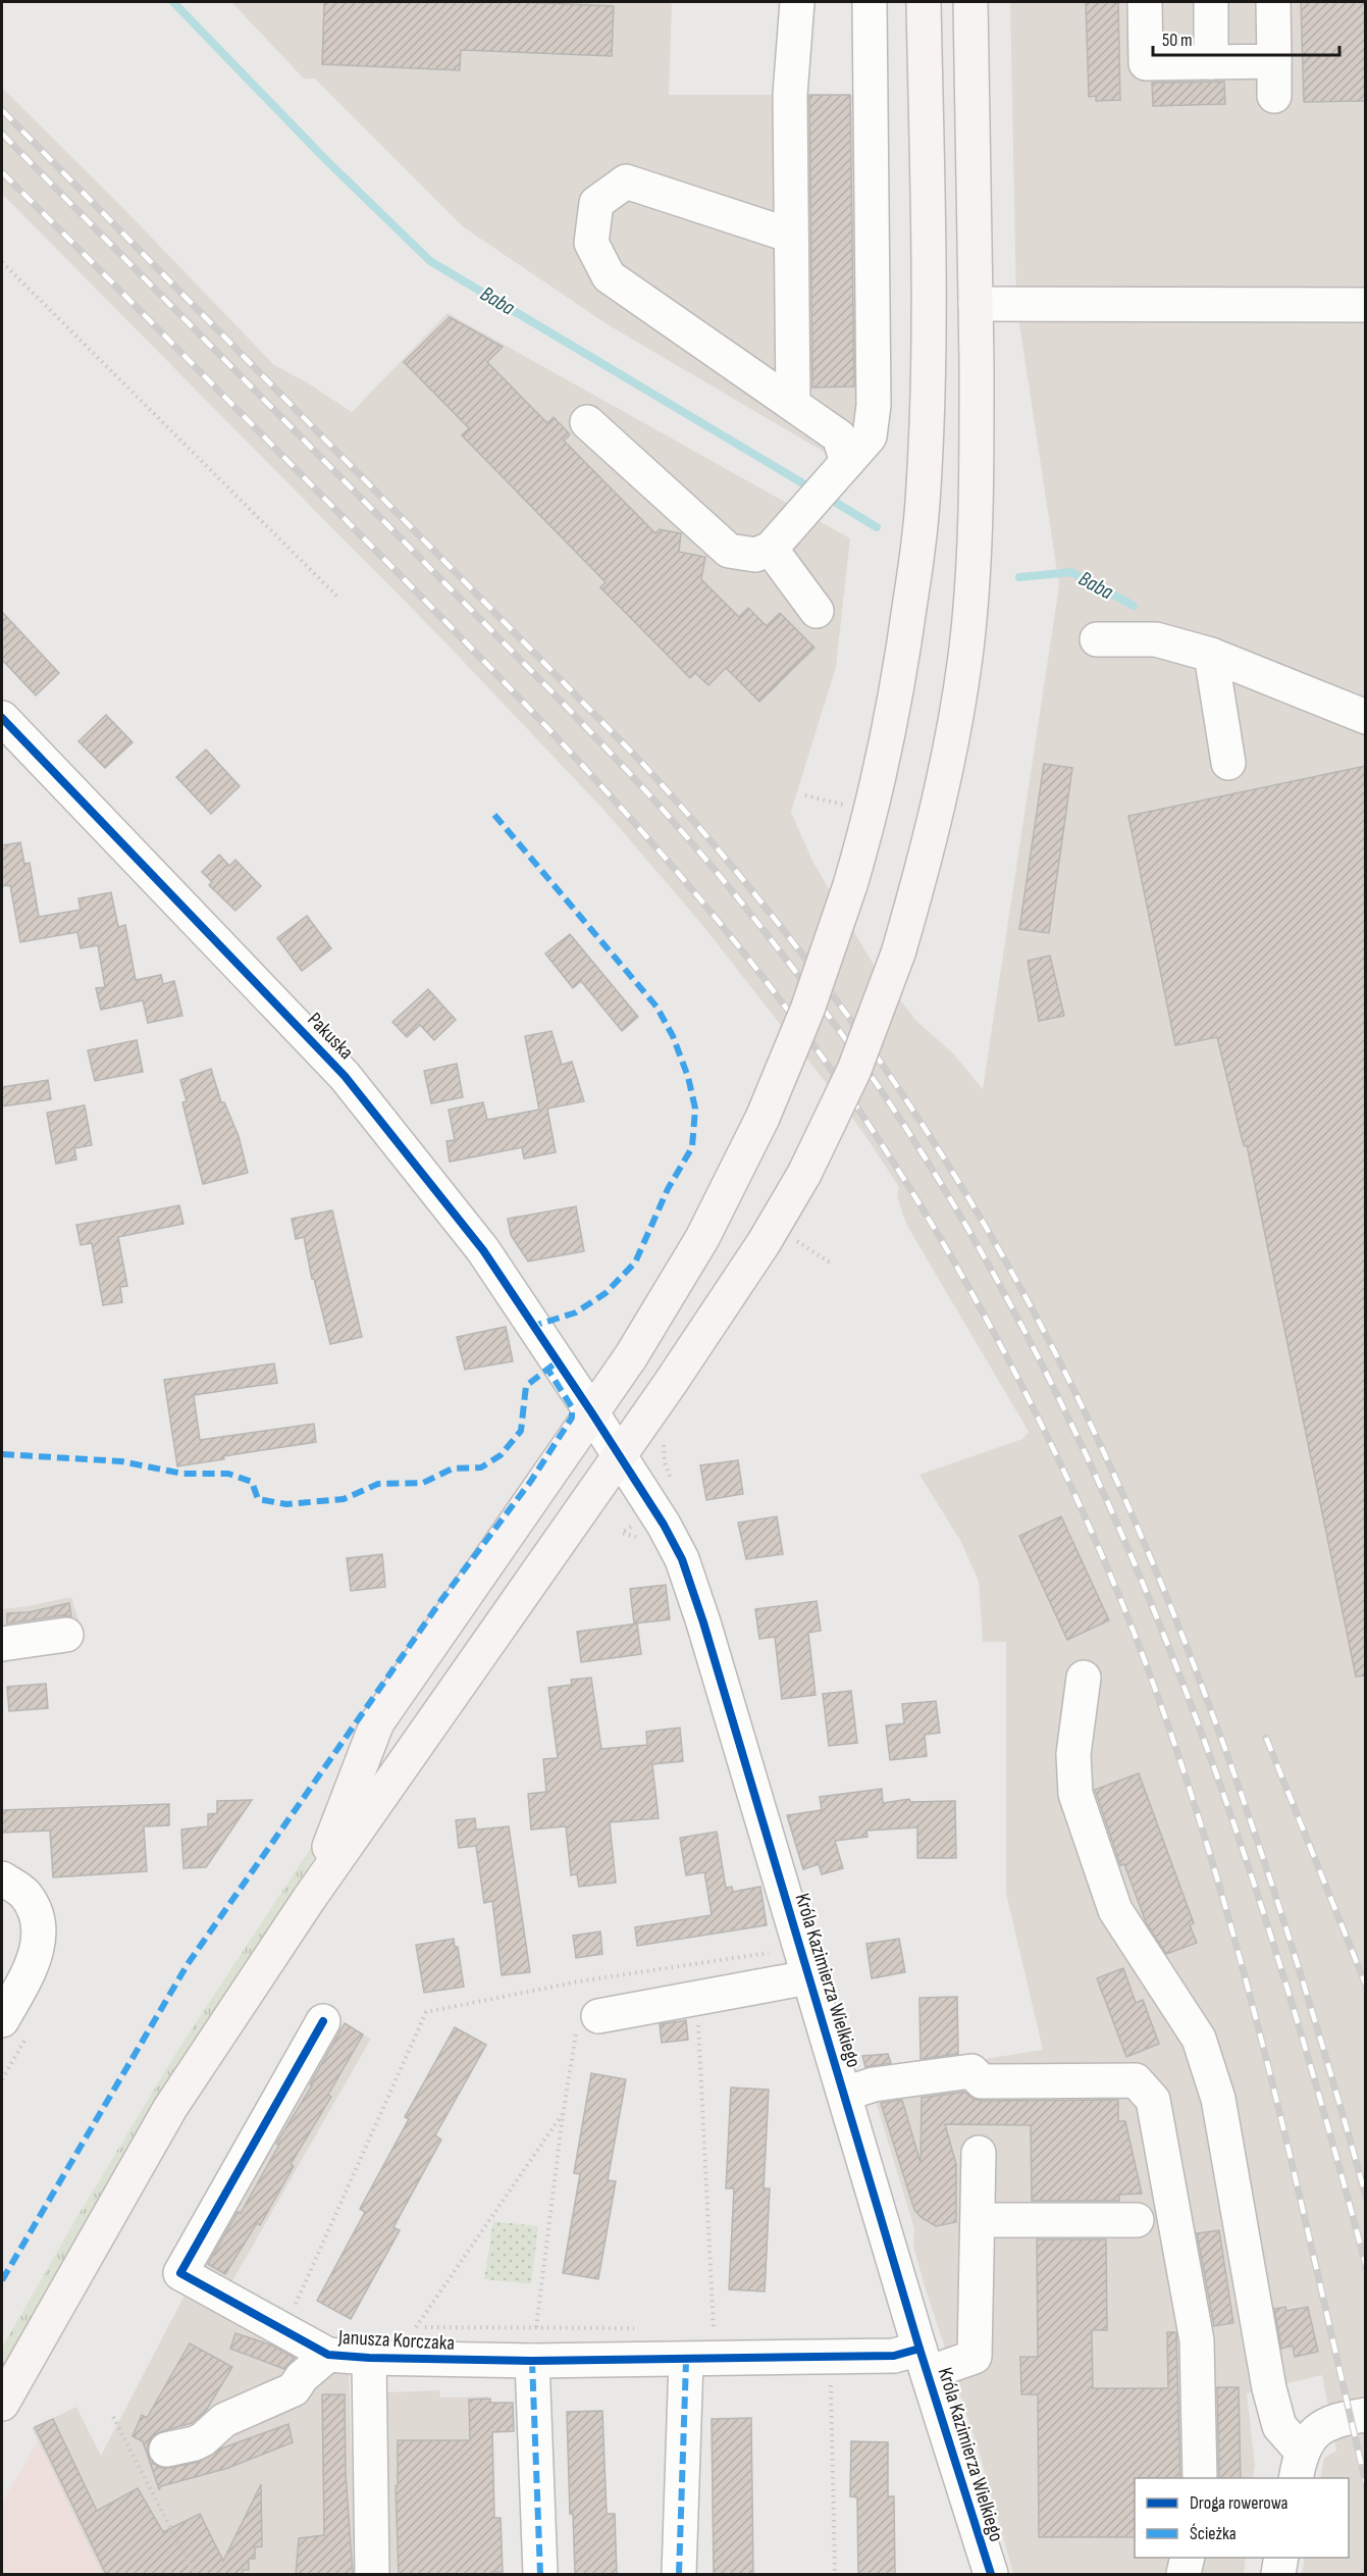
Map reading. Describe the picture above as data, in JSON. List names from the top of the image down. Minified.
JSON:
{"streets":{"street":["Pakuska","Króla Kazimierza Wielkiego","Janusza Korczaka"]},"crossings":[["Pakuska","Króla Kazimierza Wielkiego"],["Króla Kazimierza Wielkiego","Janusza Korczaka"]],"water":["Baba"],"legend":["Droga rowerowa","Ścieżka"],"scale_bar":"50 m"}
